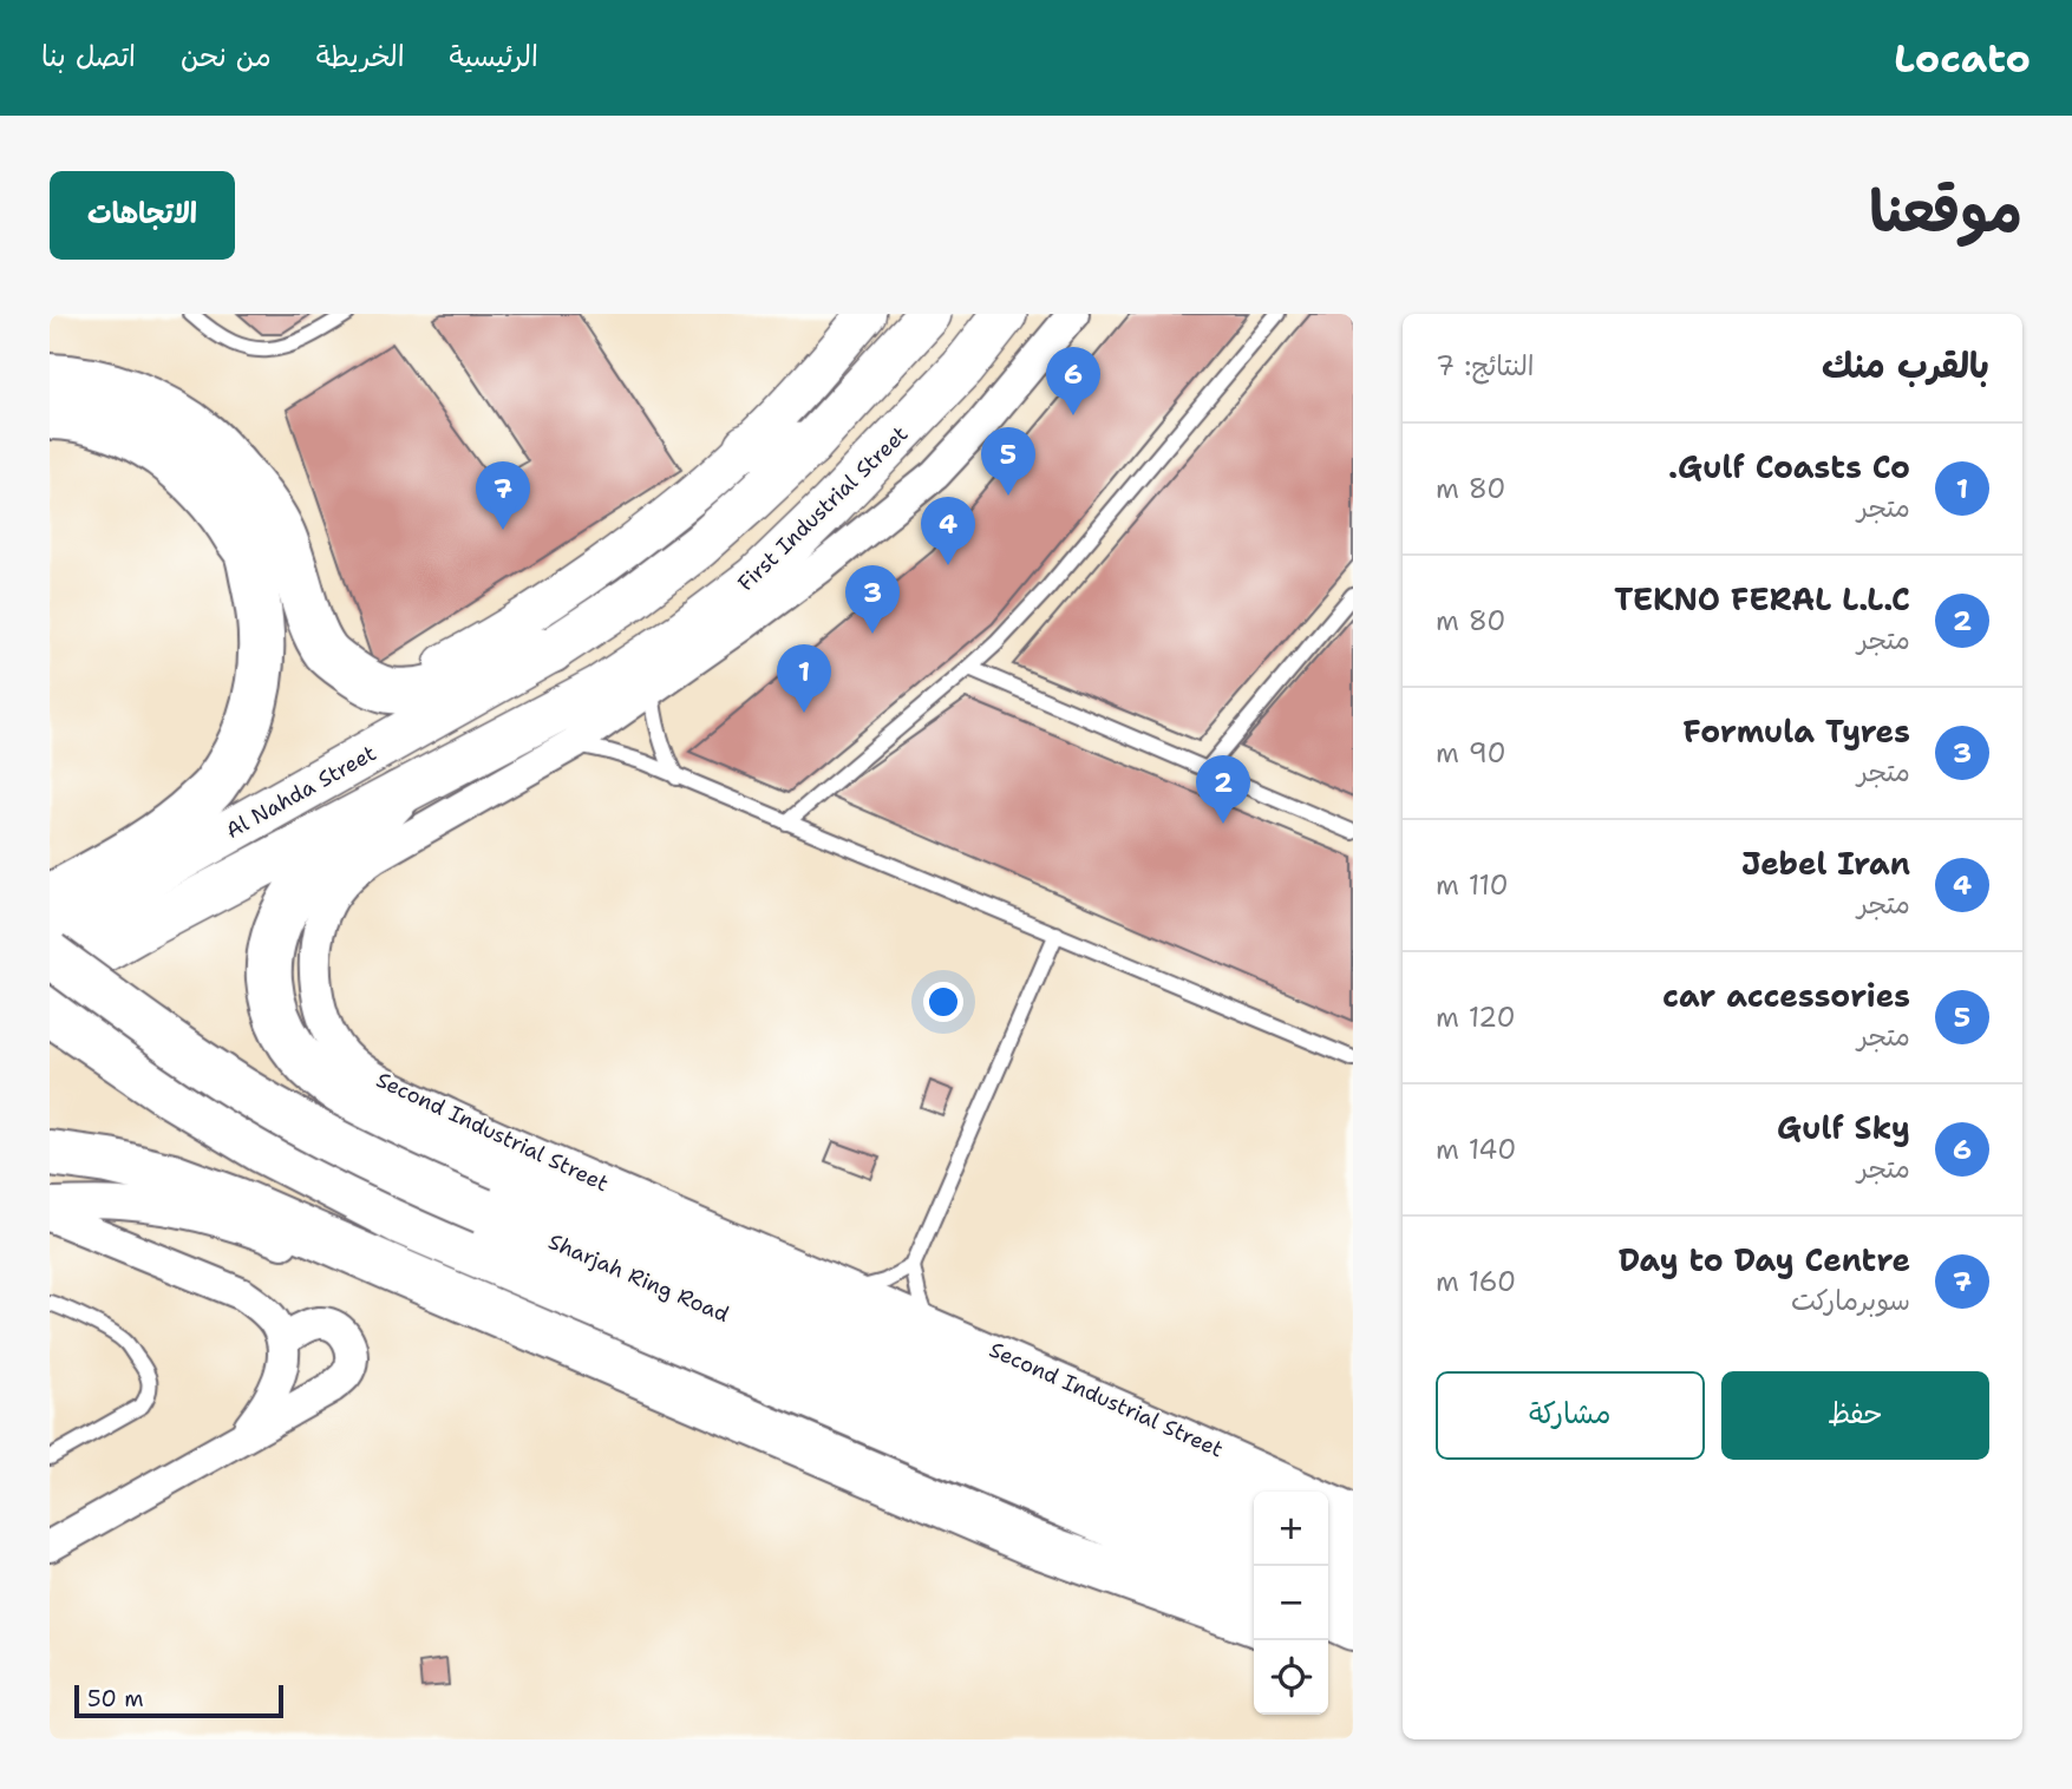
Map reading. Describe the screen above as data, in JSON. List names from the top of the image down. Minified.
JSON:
{"streets":{"main road":["First Industrial Street","Al Nahda Street","Sharjah Ring Road"],"street":["Second Industrial Street"]},"scale_bar":"50 m","page":{"header":"Locato","nav":["الرئيسية","الخريطة","من نحن","اتصل بنا"],"title":"موقعنا","buttons":["الاتجاهات",["حفظ","مشاركة"]],"heading":["بالقرب منك","النتائج: 7"],"pins":["6","5","7","4","3","1","2"],"list":[{"mark":"1","name":"Gulf Coasts Co.","note":"متجر","value":"80 m"},{"mark":"2","name":"TEKNO FERAL L.L.C","note":"متجر","value":"80 m"},{"mark":"3","name":"Formula Tyres","note":"متجر","value":"90 m"},{"mark":"4","name":"Jebel Iran","note":"متجر","value":"110 m"},{"mark":"5","name":"car accessories","note":"متجر","value":"120 m"},{"mark":"6","name":"Gulf Sky","note":"متجر","value":"140 m"},{"mark":"7","name":"Day to Day Centre","note":"سوبرماركت","value":"160 m"}],"map_buttons":["+","−"],"scale":"50 m"}}
